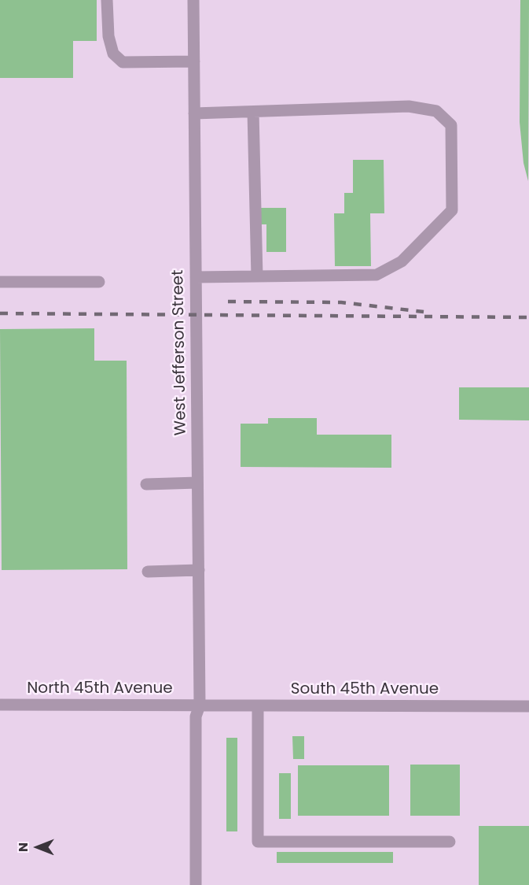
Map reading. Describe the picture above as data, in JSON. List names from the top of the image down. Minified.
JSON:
{"streets":{"street":["West Jefferson Street","North 45th Avenue","South 45th Avenue"]},"crossings":[["West Jefferson Street","North 45th Avenue"],["West Jefferson Street","South 45th Avenue"],["North 45th Avenue","South 45th Avenue"]],"north":"left"}
